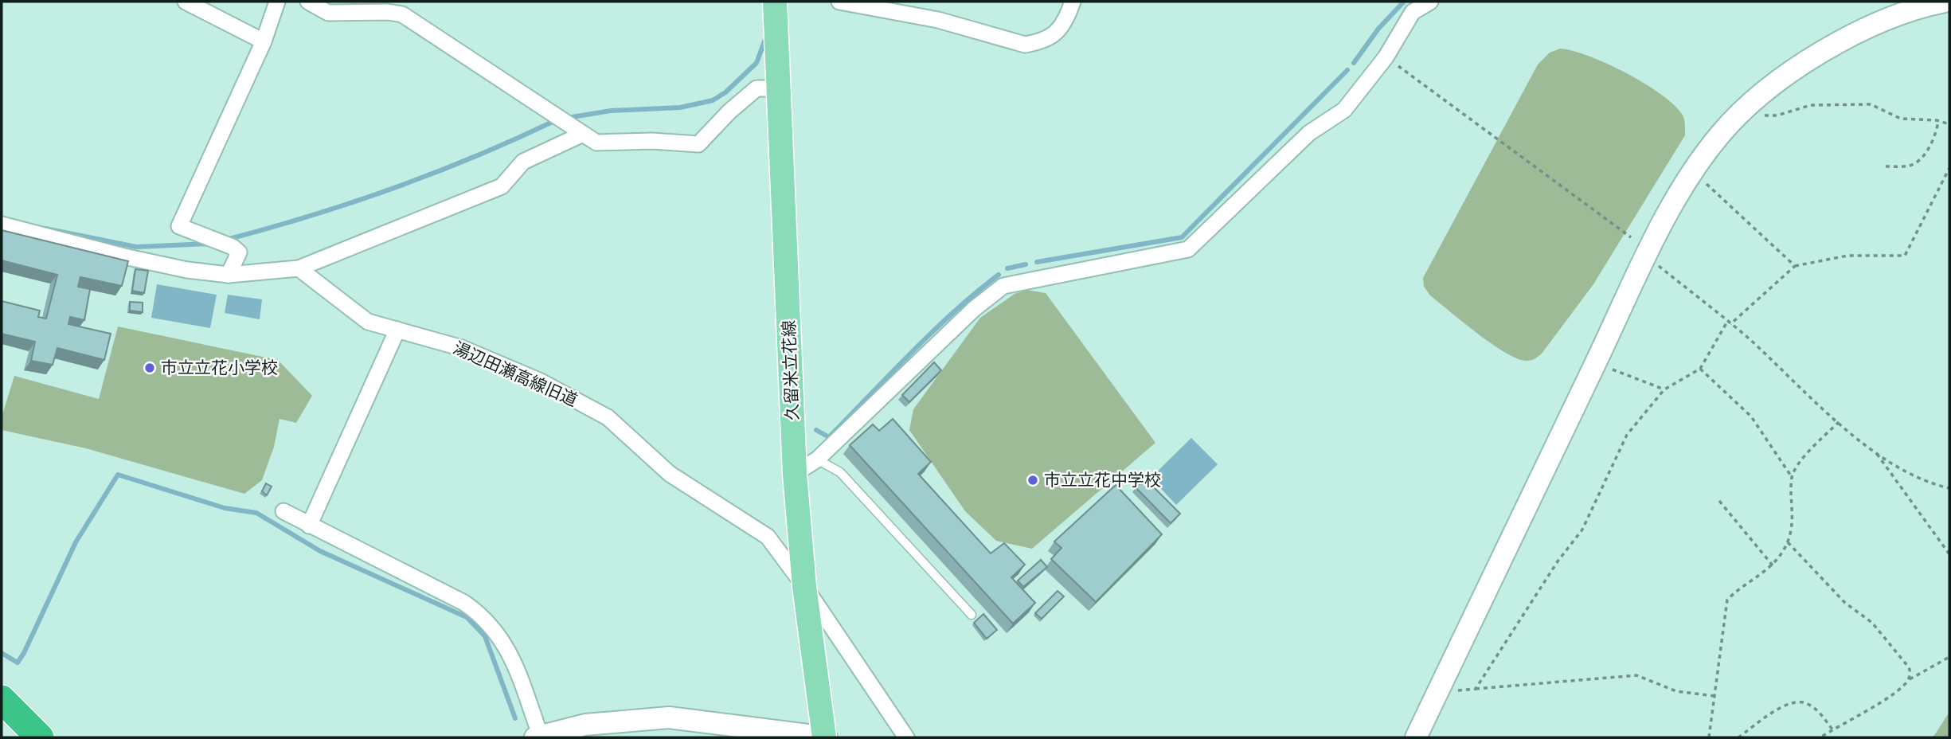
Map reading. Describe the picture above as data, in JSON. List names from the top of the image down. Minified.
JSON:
{"streets":{"main road":["久留米立花線"],"street":["湯辺田瀬高線旧道"]},"crossings":[["久留米立花線","湯辺田瀬高線旧道"]],"places":["市立立花小学校","市立立花中学校"]}
